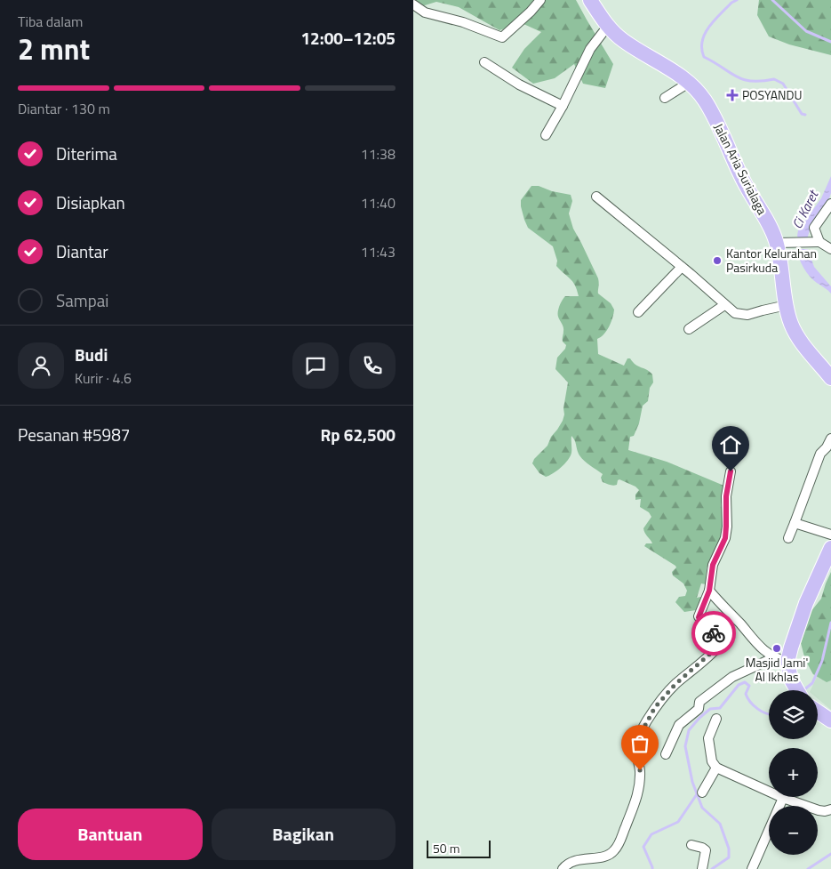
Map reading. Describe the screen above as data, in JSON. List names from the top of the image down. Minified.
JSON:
{"streets":{"main road":["Jalan Aria Surialaga"]},"water":["Ci Karet"],"places":{"health":["POSYANDU"],"other":["Kantor Kelurahan Pasirkuda","Masjid Jami' Al Ikhlas"]},"scale_bar":"50 m","page":{"heading":["2 mnt","Tiba dalam","12:00–12:05"],"panel":["Budi","Kurir · 4.6","Pesanan #5987","Rp 62,500"],"bar":"Diantar · 130 m","list":[["Diterima","11:38"],["Disiapkan","11:40"],["Diantar","11:43"],"Sampai"],"map_buttons":["+","−"],"buttons":["Bantuan","Bagikan"],"scale":"50 m"}}
